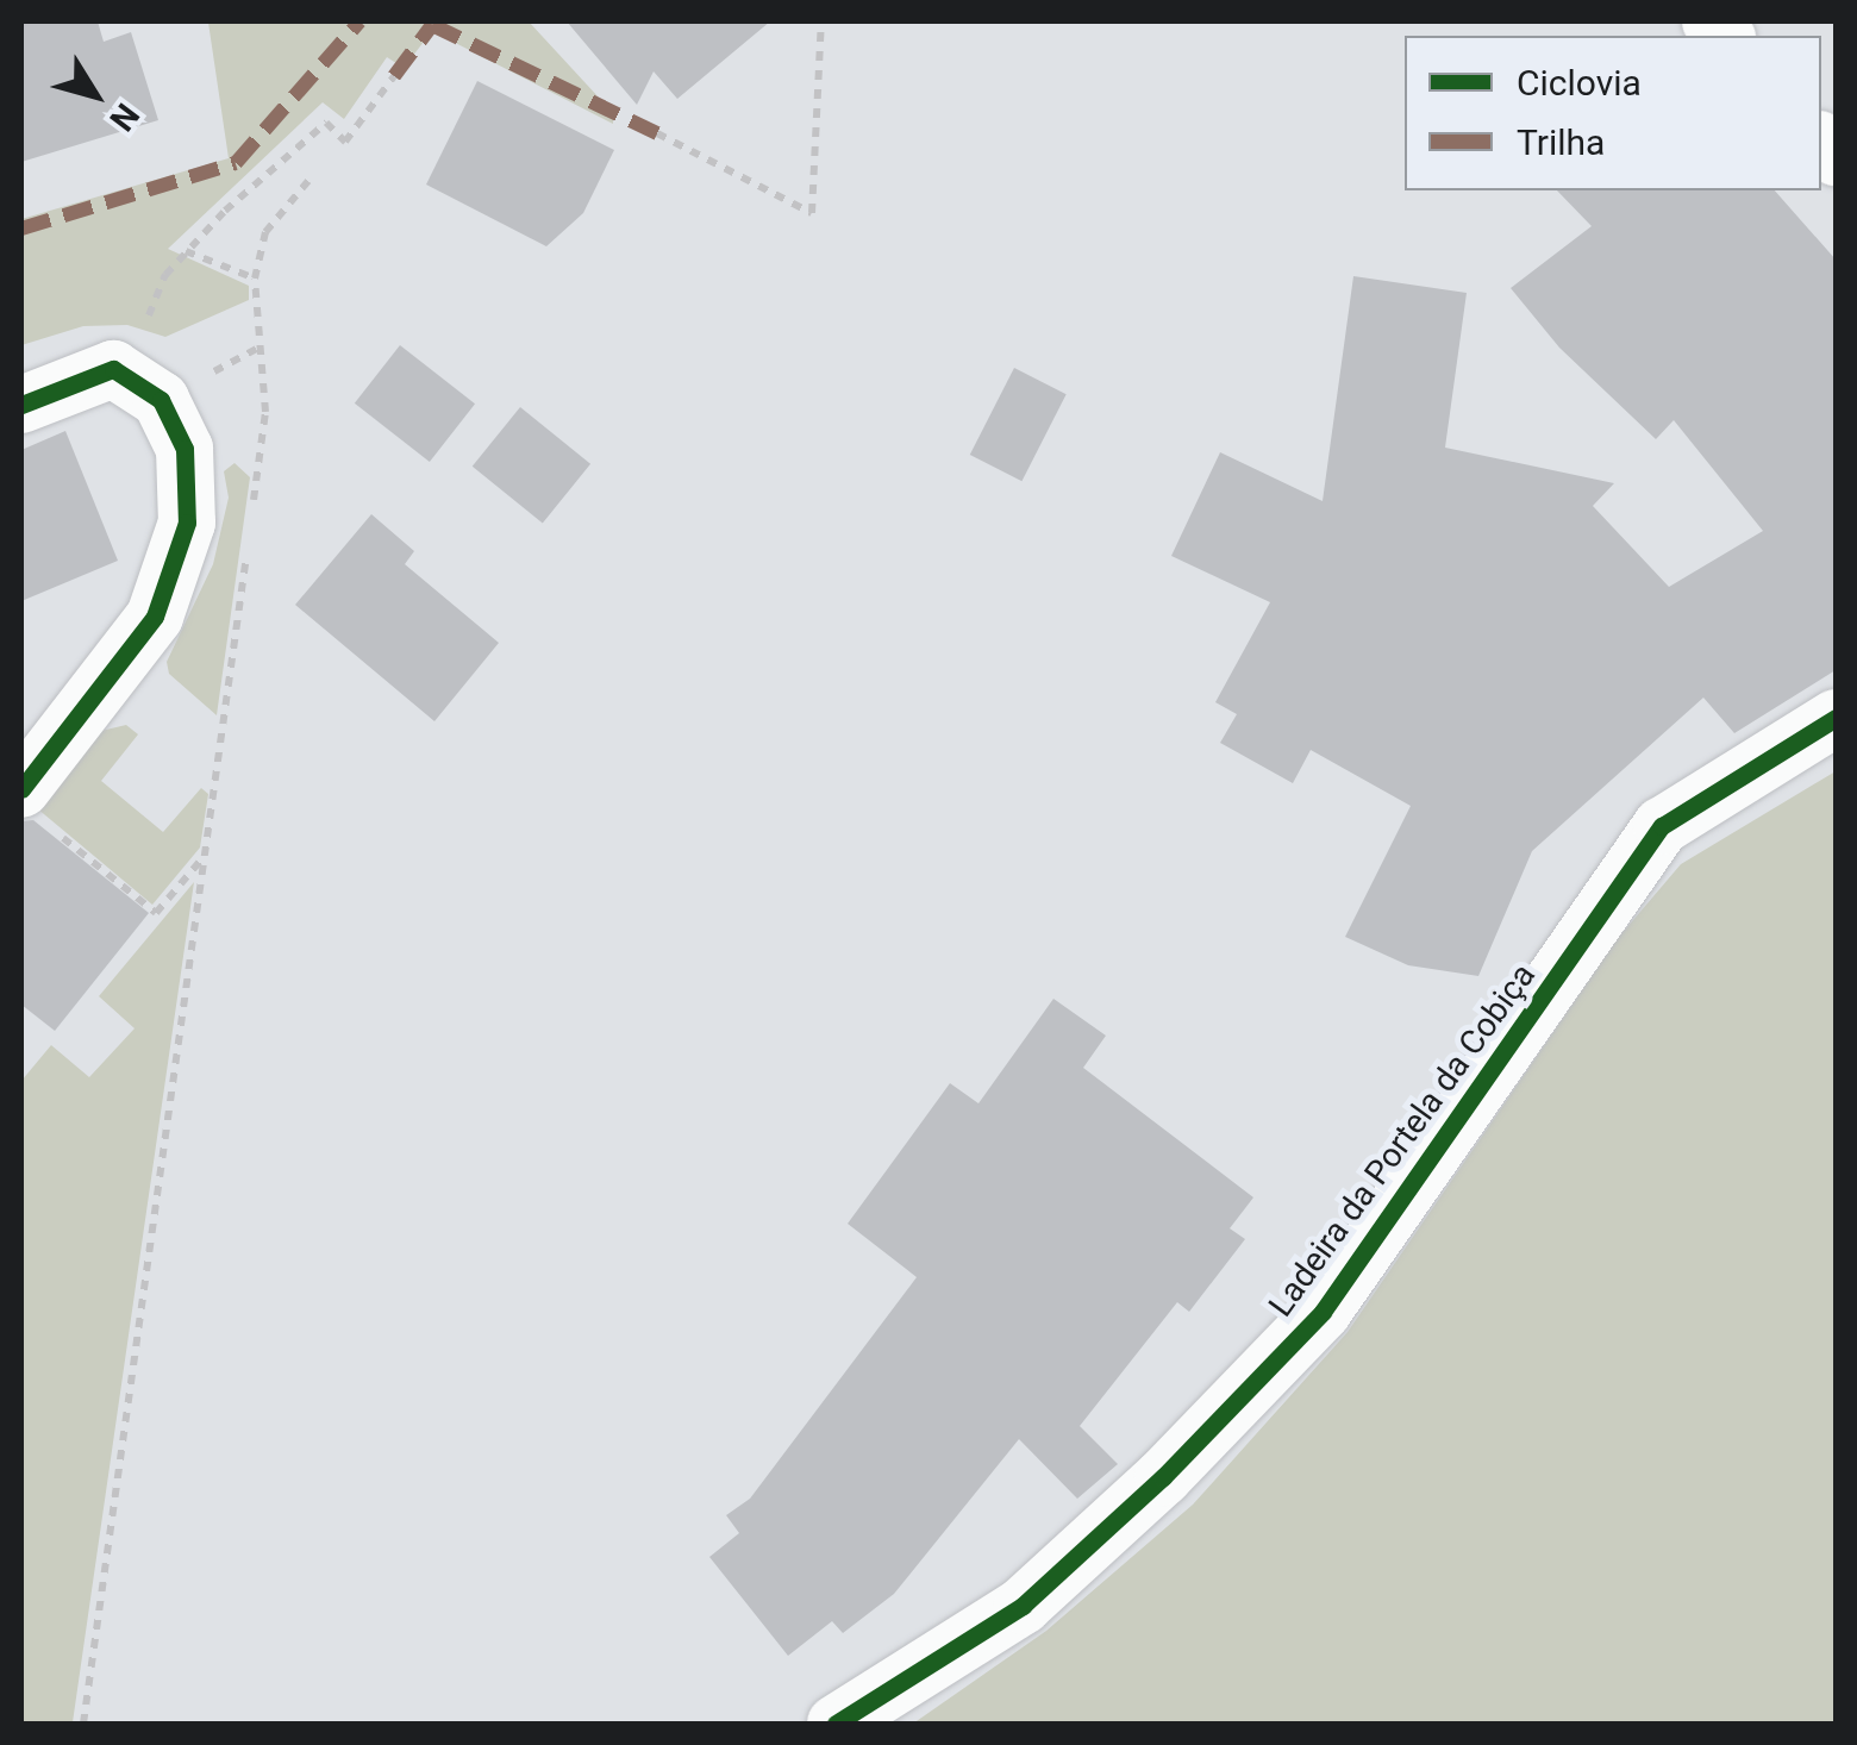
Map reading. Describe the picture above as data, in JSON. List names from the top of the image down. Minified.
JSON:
{"streets":{"street":["Ladeira da Portela da Cobiça"]},"legend":["Ciclovia","Trilha"],"north":"bottom right"}
